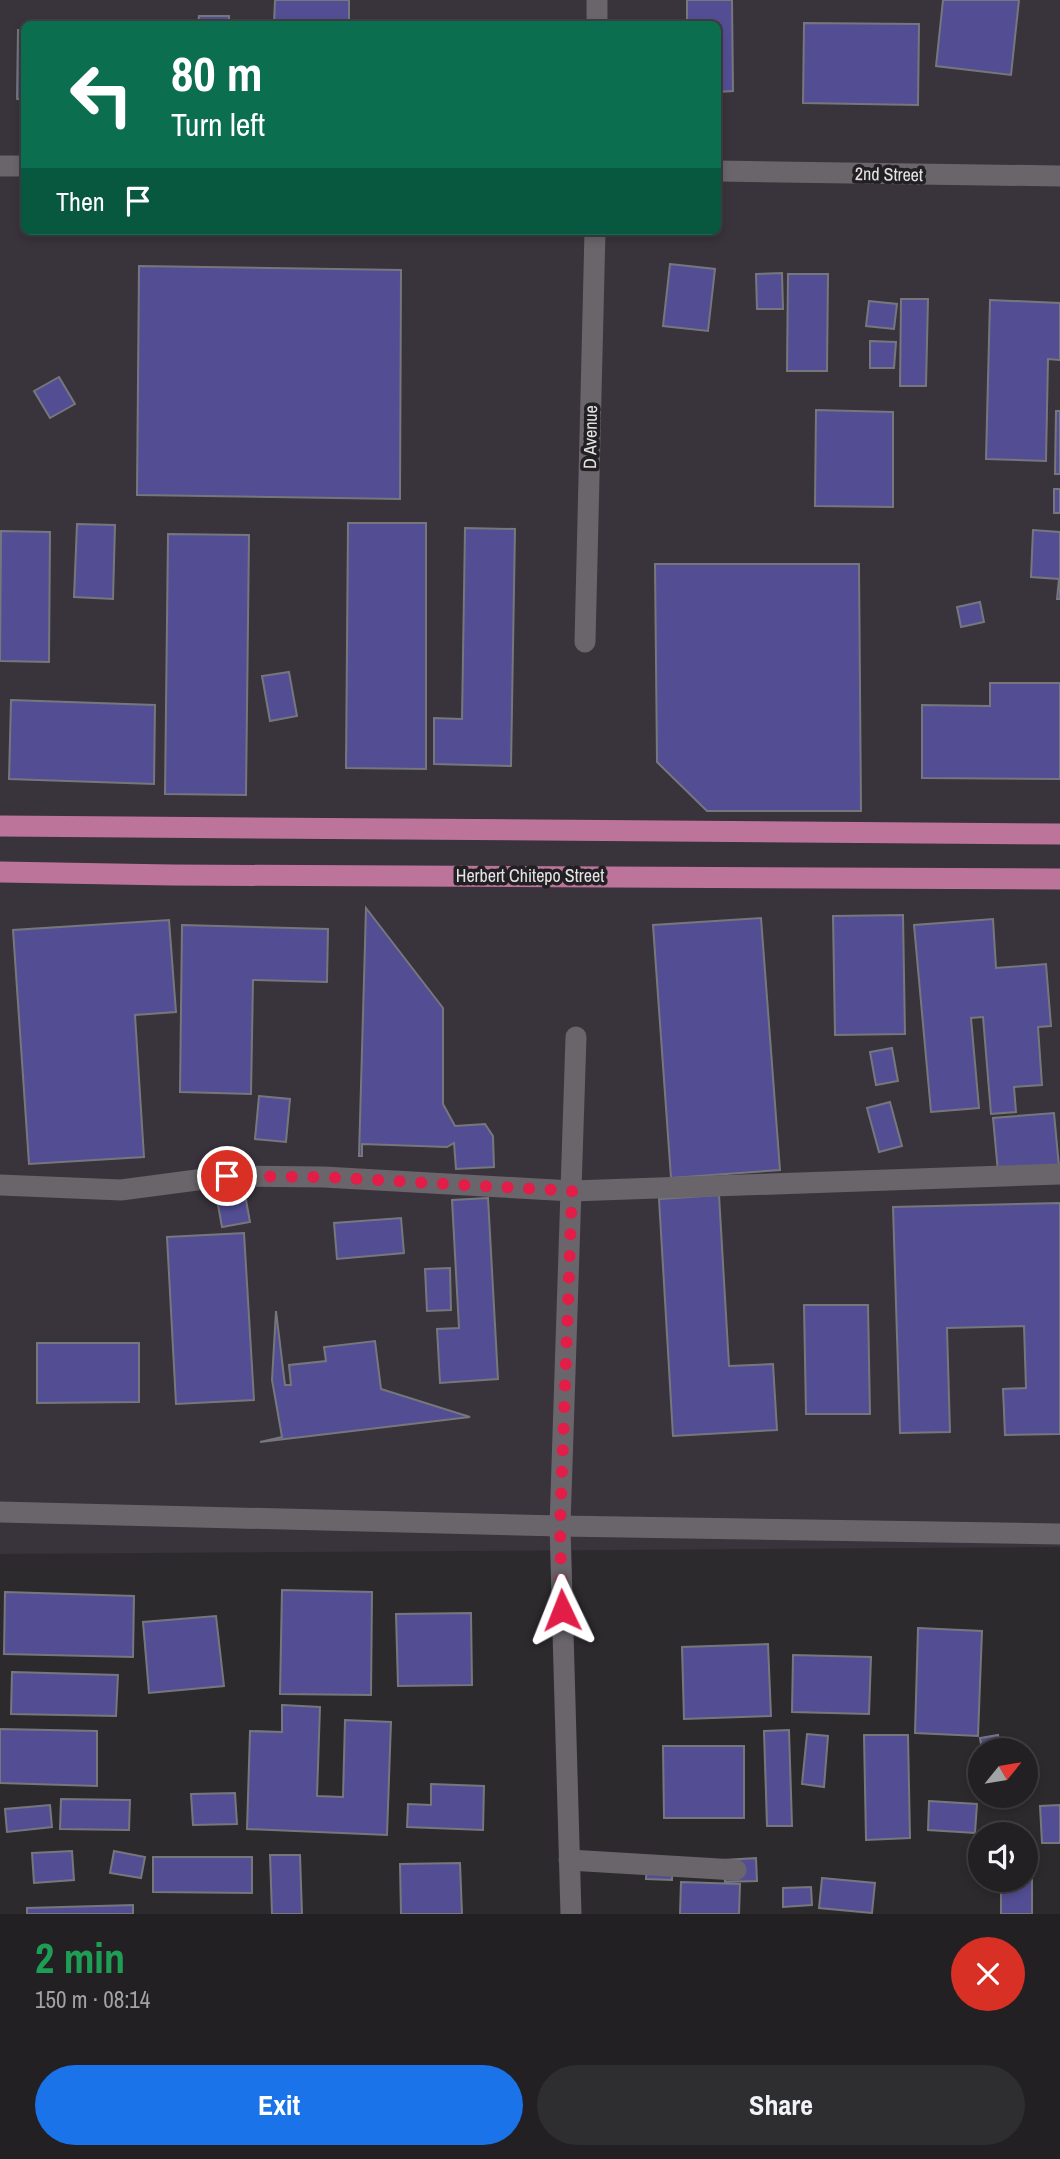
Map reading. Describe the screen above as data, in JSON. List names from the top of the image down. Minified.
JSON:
{"streets":{"highway":["Herbert Chitepo Street"],"street":["2nd Street","D Avenue"]},"north":"top right","page":{"turn":["80 m","Turn left"],"then":"Then","heading":["2 min","150 m · 08:14"],"buttons":["Exit","Share"]}}
